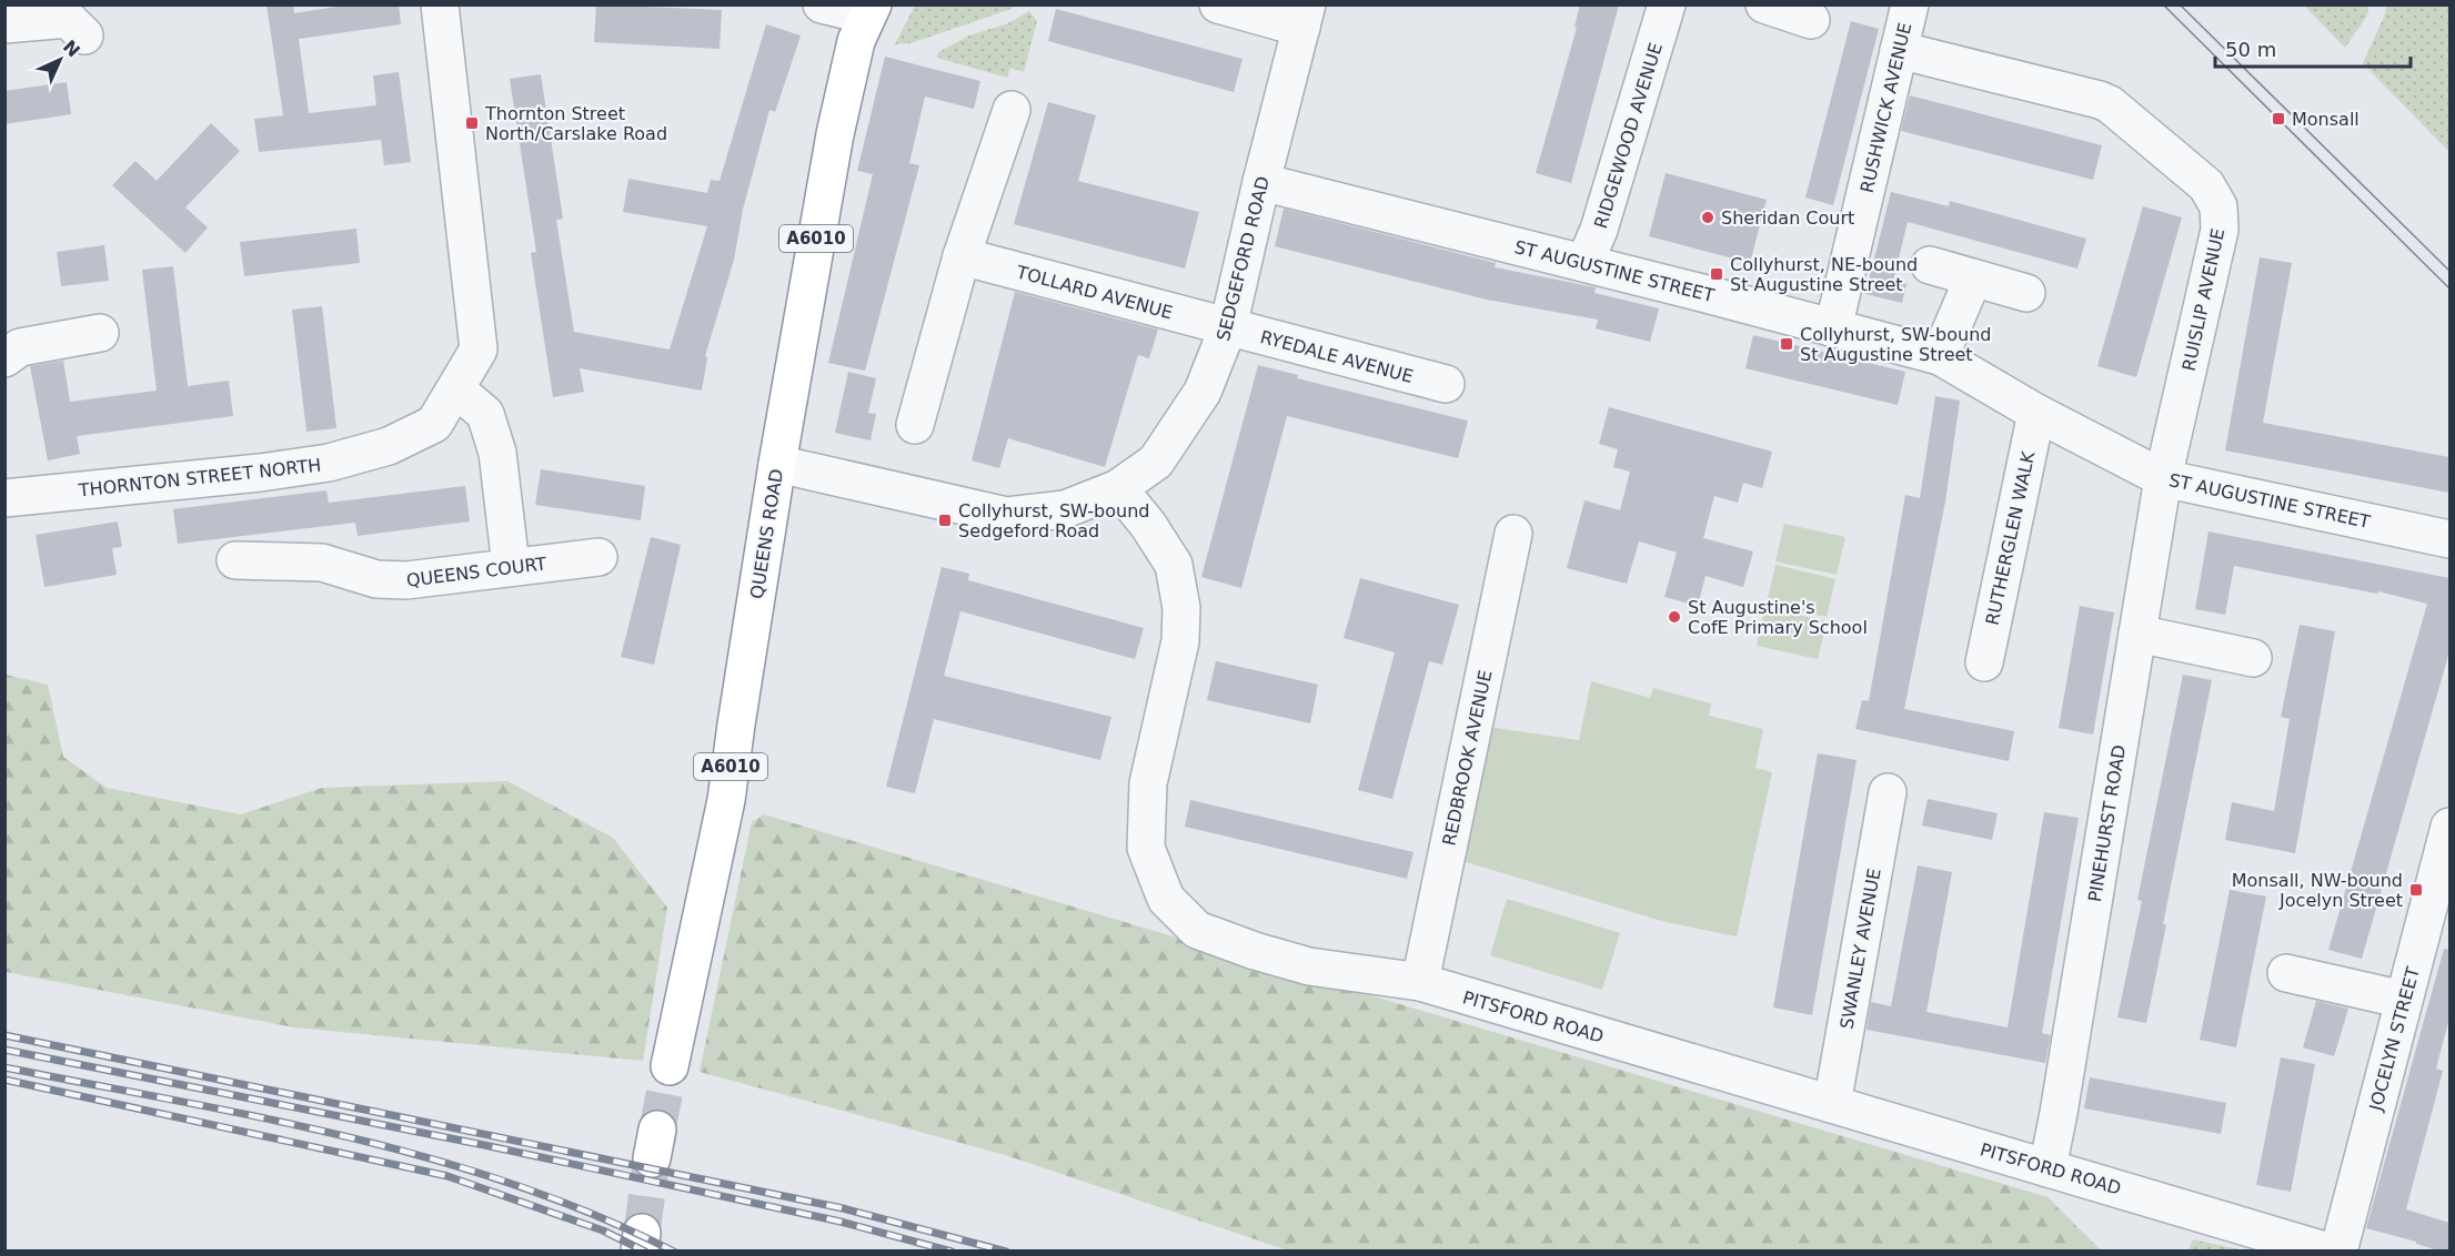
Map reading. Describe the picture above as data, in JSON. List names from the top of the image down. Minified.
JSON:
{"streets":{"highway":["A6010","QUEENS ROAD"],"street":["RUSHWICK AVENUE","RIDGEWOOD AVENUE","SEDGEFORD ROAD","ST AUGUSTINE STREET","TOLLARD AVENUE","RUISLIP AVENUE","RYEDALE AVENUE","THORNTON STREET NORTH","RUTHERGLEN WALK","QUEENS COURT","REDBROOK AVENUE","PINEHURST ROAD","SWANLEY AVENUE","PITSFORD ROAD","JOCELYN STREET"]},"crossings":[["RUSHWICK AVENUE","ST AUGUSTINE STREET"],["RUSHWICK AVENUE","RUISLIP AVENUE"],["RIDGEWOOD AVENUE","ST AUGUSTINE STREET"],["SEDGEFORD ROAD","ST AUGUSTINE STREET"],["SEDGEFORD ROAD","TOLLARD AVENUE"],["SEDGEFORD ROAD","RYEDALE AVENUE"],["SEDGEFORD ROAD","QUEENS ROAD"],["SEDGEFORD ROAD","PITSFORD ROAD"],["ST AUGUSTINE STREET","RUISLIP AVENUE"],["ST AUGUSTINE STREET","RUTHERGLEN WALK"],["ST AUGUSTINE STREET","PINEHURST ROAD"],["TOLLARD AVENUE","RYEDALE AVENUE"],["RUISLIP AVENUE","PINEHURST ROAD"],["REDBROOK AVENUE","PITSFORD ROAD"],["PINEHURST ROAD","PITSFORD ROAD"],["SWANLEY AVENUE","PITSFORD ROAD"]],"places":{"transit":["Monsall","Thornton Street North/Carslake Road","Collyhurst, NE-bound St Augustine Street","Collyhurst, SW-bound St Augustine Street","Collyhurst, SW-bound Sedgeford Road","Monsall, NW-bound Jocelyn Street"],"other":["Sheridan Court","St Augustine's CofE Primary School"]},"scale_bar":"50 m","north":"top right"}
